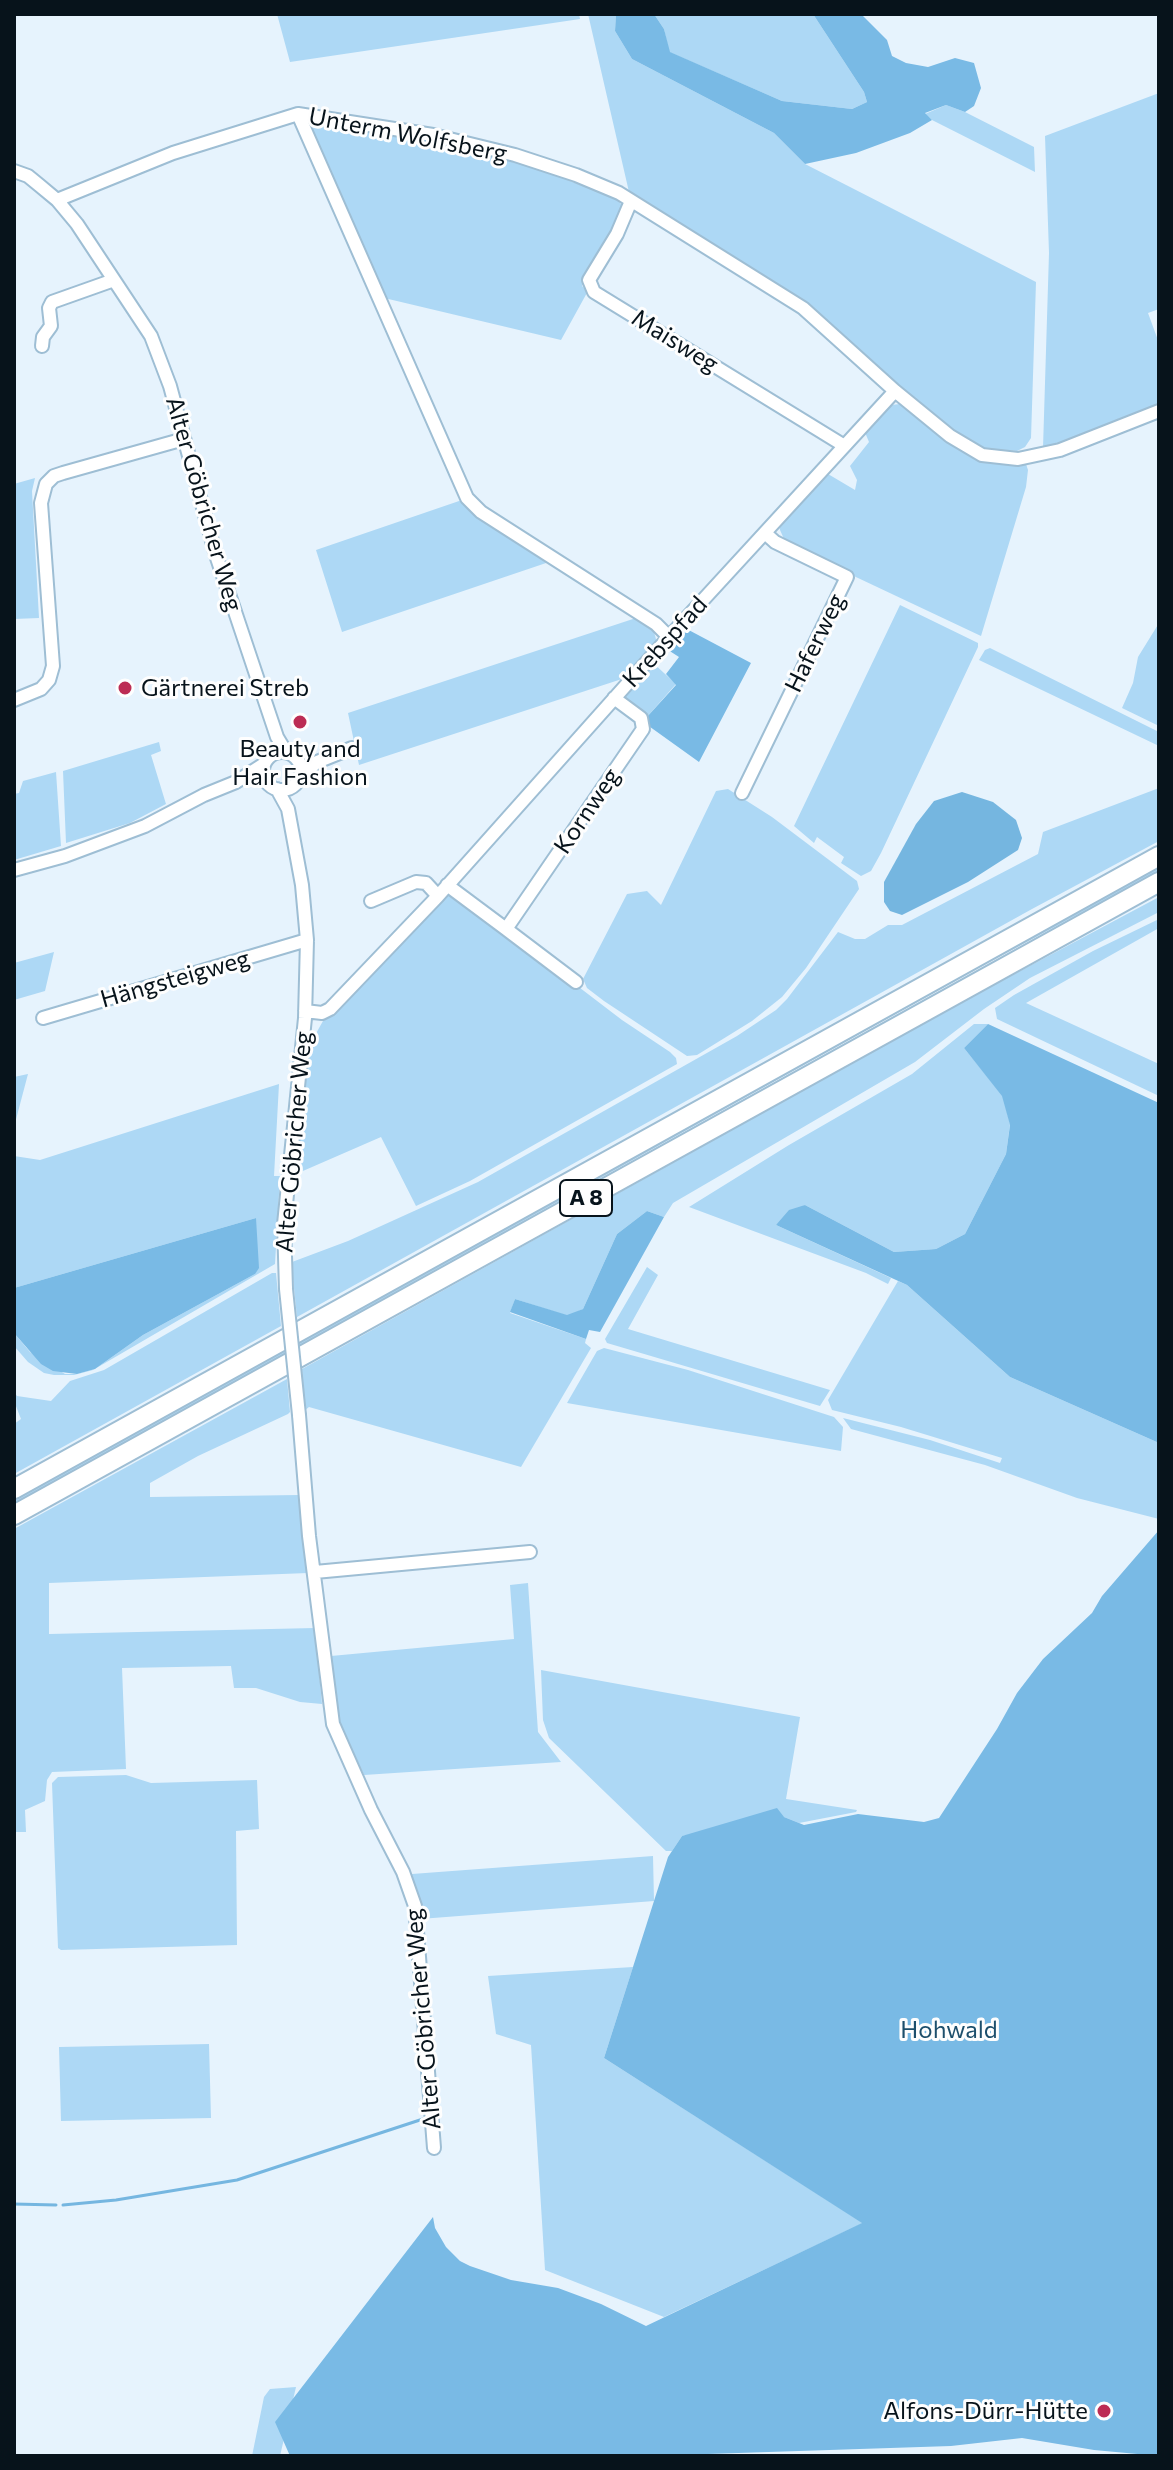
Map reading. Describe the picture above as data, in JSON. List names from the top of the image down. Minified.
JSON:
{"streets":{"highway":["A 8"],"street":["Unterm Wolfsberg","Maisweg","Alter Göbricher Weg","Krebspfad","Haferweg","Kornweg","Hängsteigweg"]},"crossings":[["Unterm Wolfsberg","Maisweg"],["Unterm Wolfsberg","Alter Göbricher Weg"],["Unterm Wolfsberg","Krebspfad"],["Maisweg","Krebspfad"],["Alter Göbricher Weg","Krebspfad"],["Alter Göbricher Weg","Hängsteigweg"],["Krebspfad","Haferweg"],["Krebspfad","Kornweg"]],"parks":["Hohwald"],"places":["Gärtnerei Streb","Beauty and Hair Fashion","Alfons-Dürr-Hütte"]}
